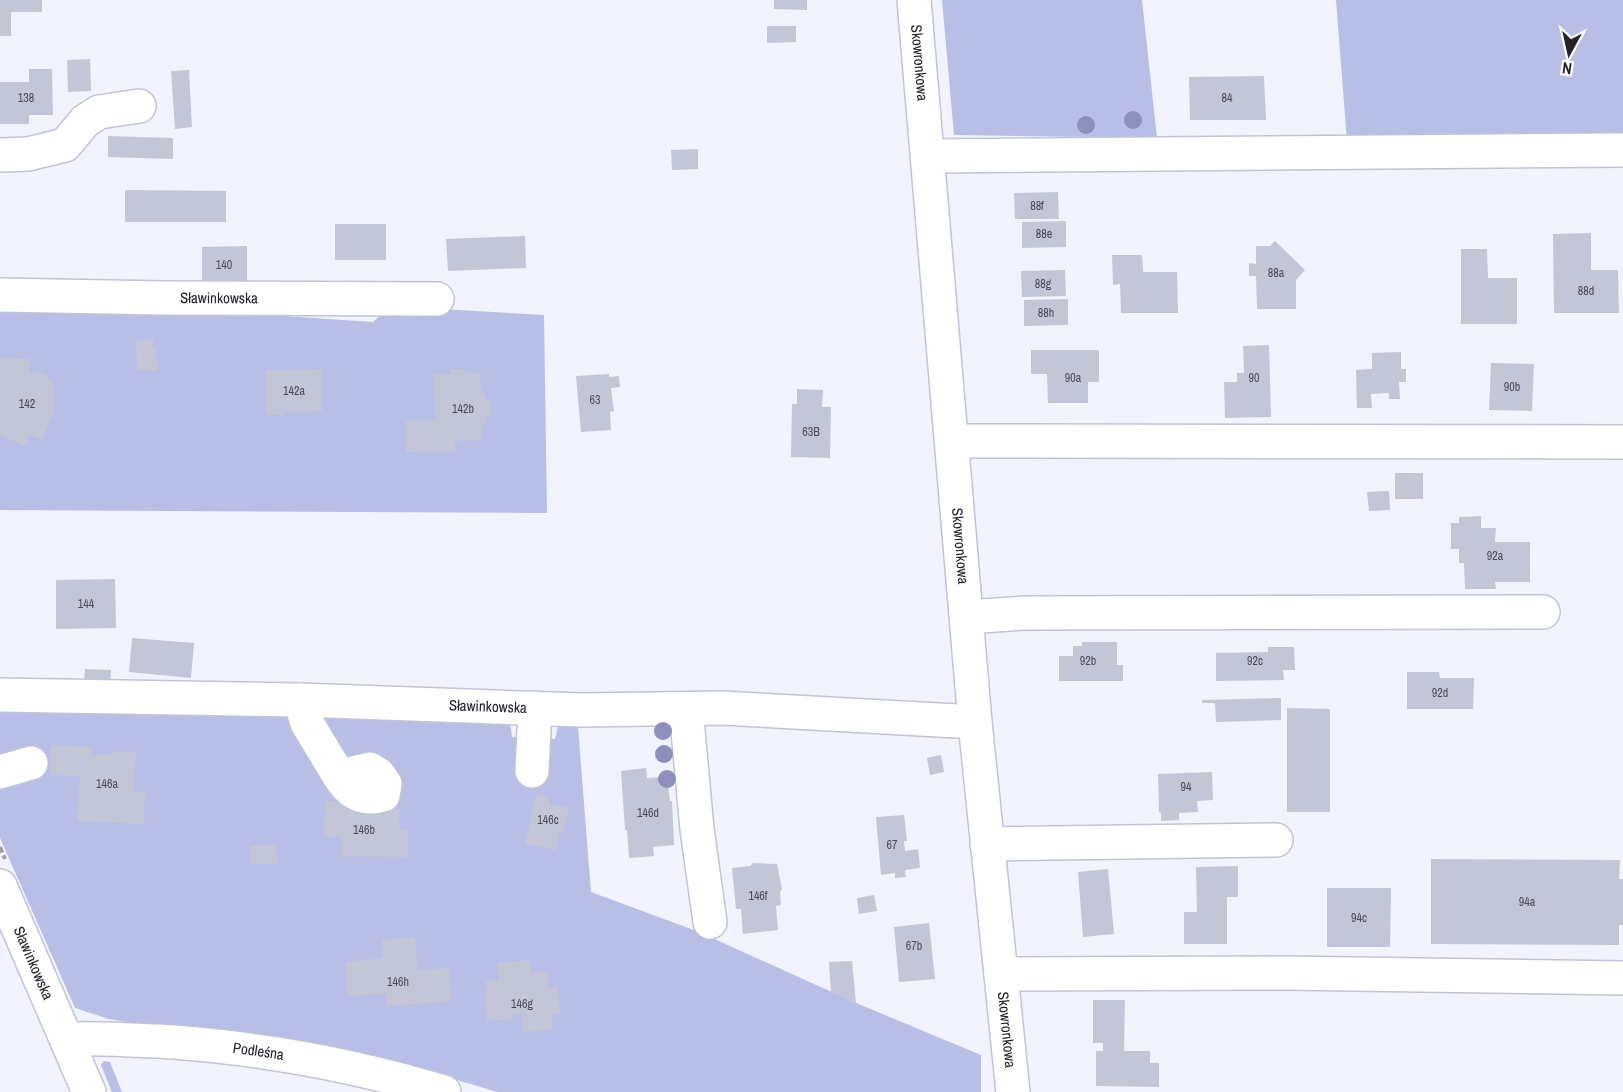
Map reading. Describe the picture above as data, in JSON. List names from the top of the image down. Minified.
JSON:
{"streets":{"street":["Skowronkowa","Sławinkowska","Podleśna"]},"crossings":[["Skowronkowa","Sławinkowska"],["Sławinkowska","Podleśna"]],"house_numbers":["138","84","88f","88e","140","88a","88g","88d","88h","90a","90","90b","142a","63","142","142b","63B","92a","144","92b","92c","92d","146a","94","146d","146c","146b","67","146f","94a","94c","67b","146h","146g"],"north":"bottom"}
